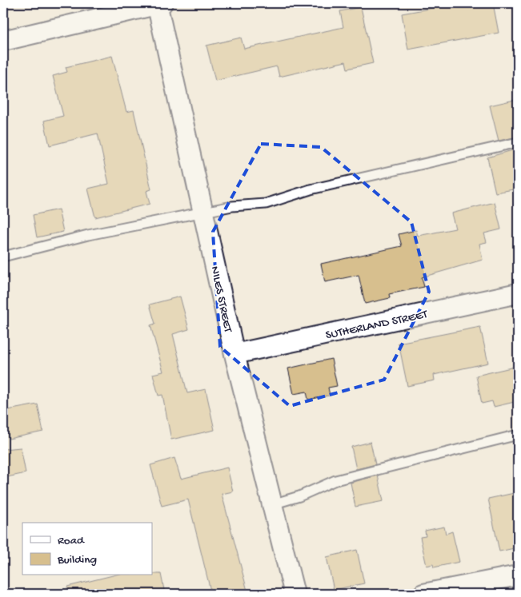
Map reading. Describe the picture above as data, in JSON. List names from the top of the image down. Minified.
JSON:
{"streets":{"street":["NILES STREET","SUTHERLAND STREET"]},"crossings":[["NILES STREET","SUTHERLAND STREET"]],"legend":["Road","Building"]}
